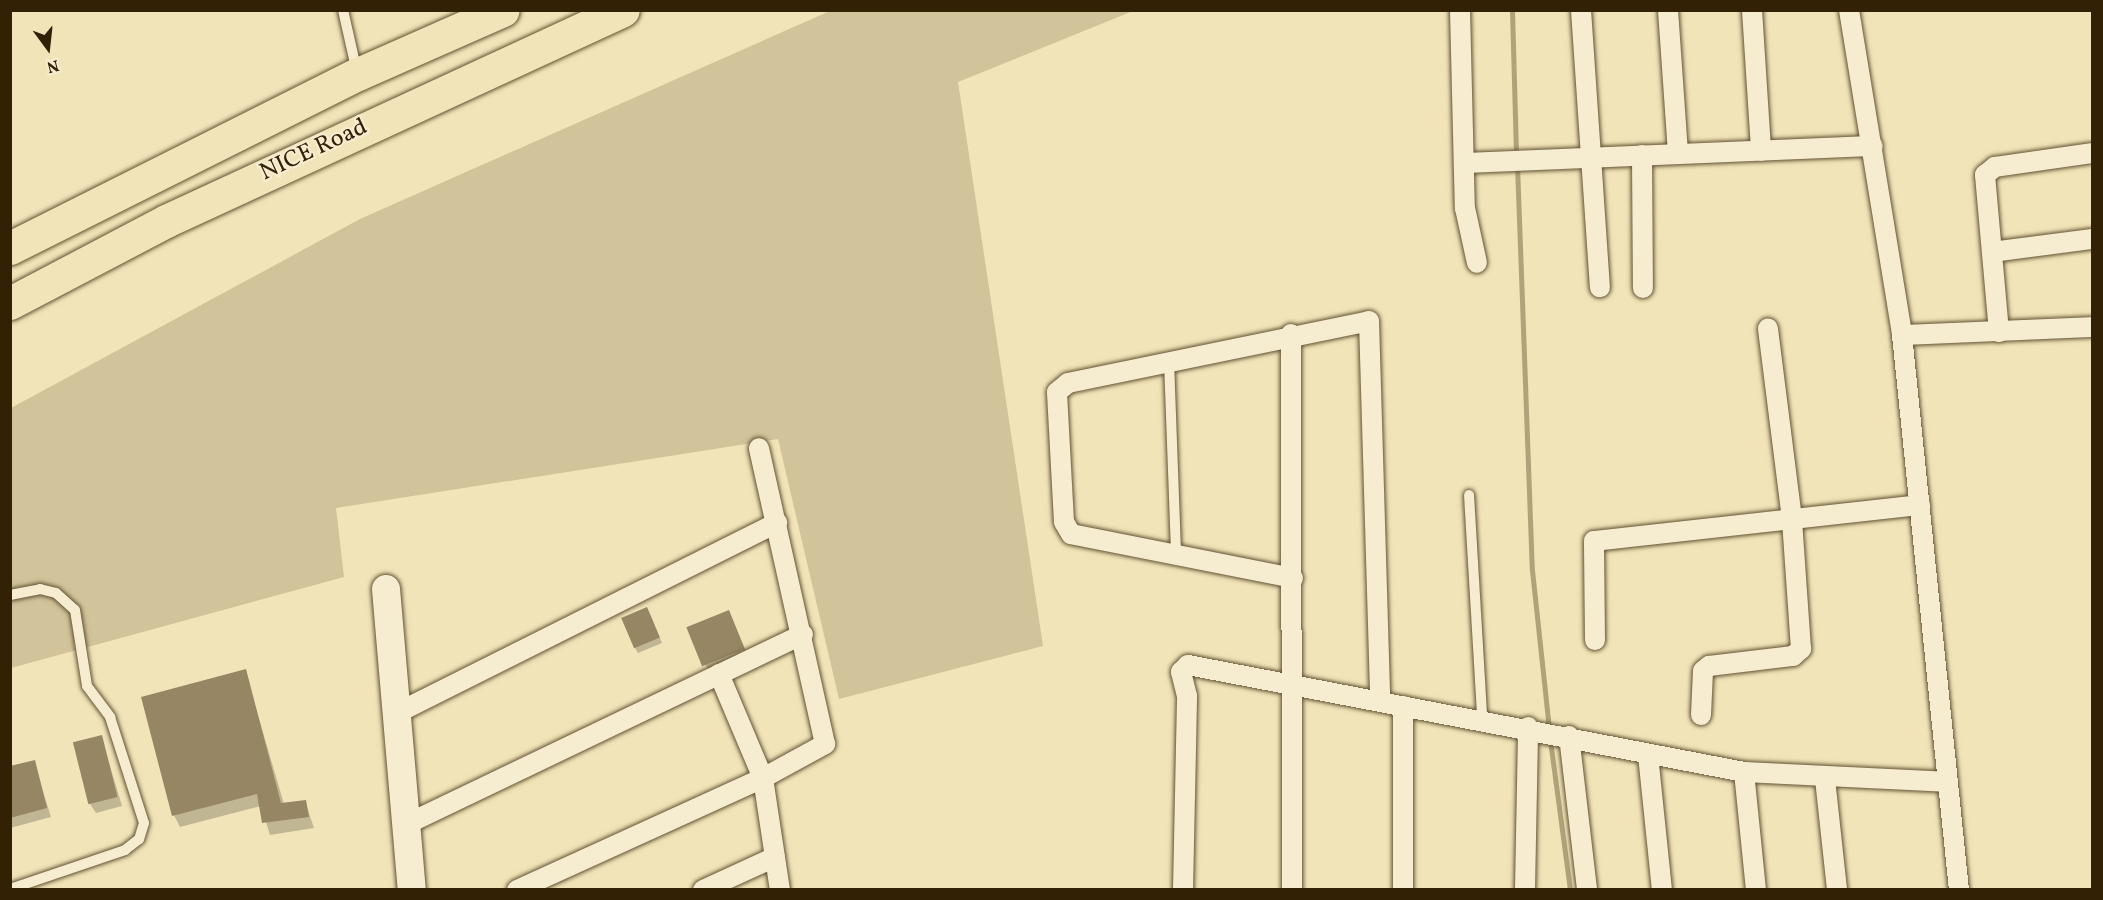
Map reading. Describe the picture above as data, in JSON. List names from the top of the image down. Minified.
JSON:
{"streets":{"highway":["NICE Road"]},"north":"bottom"}
